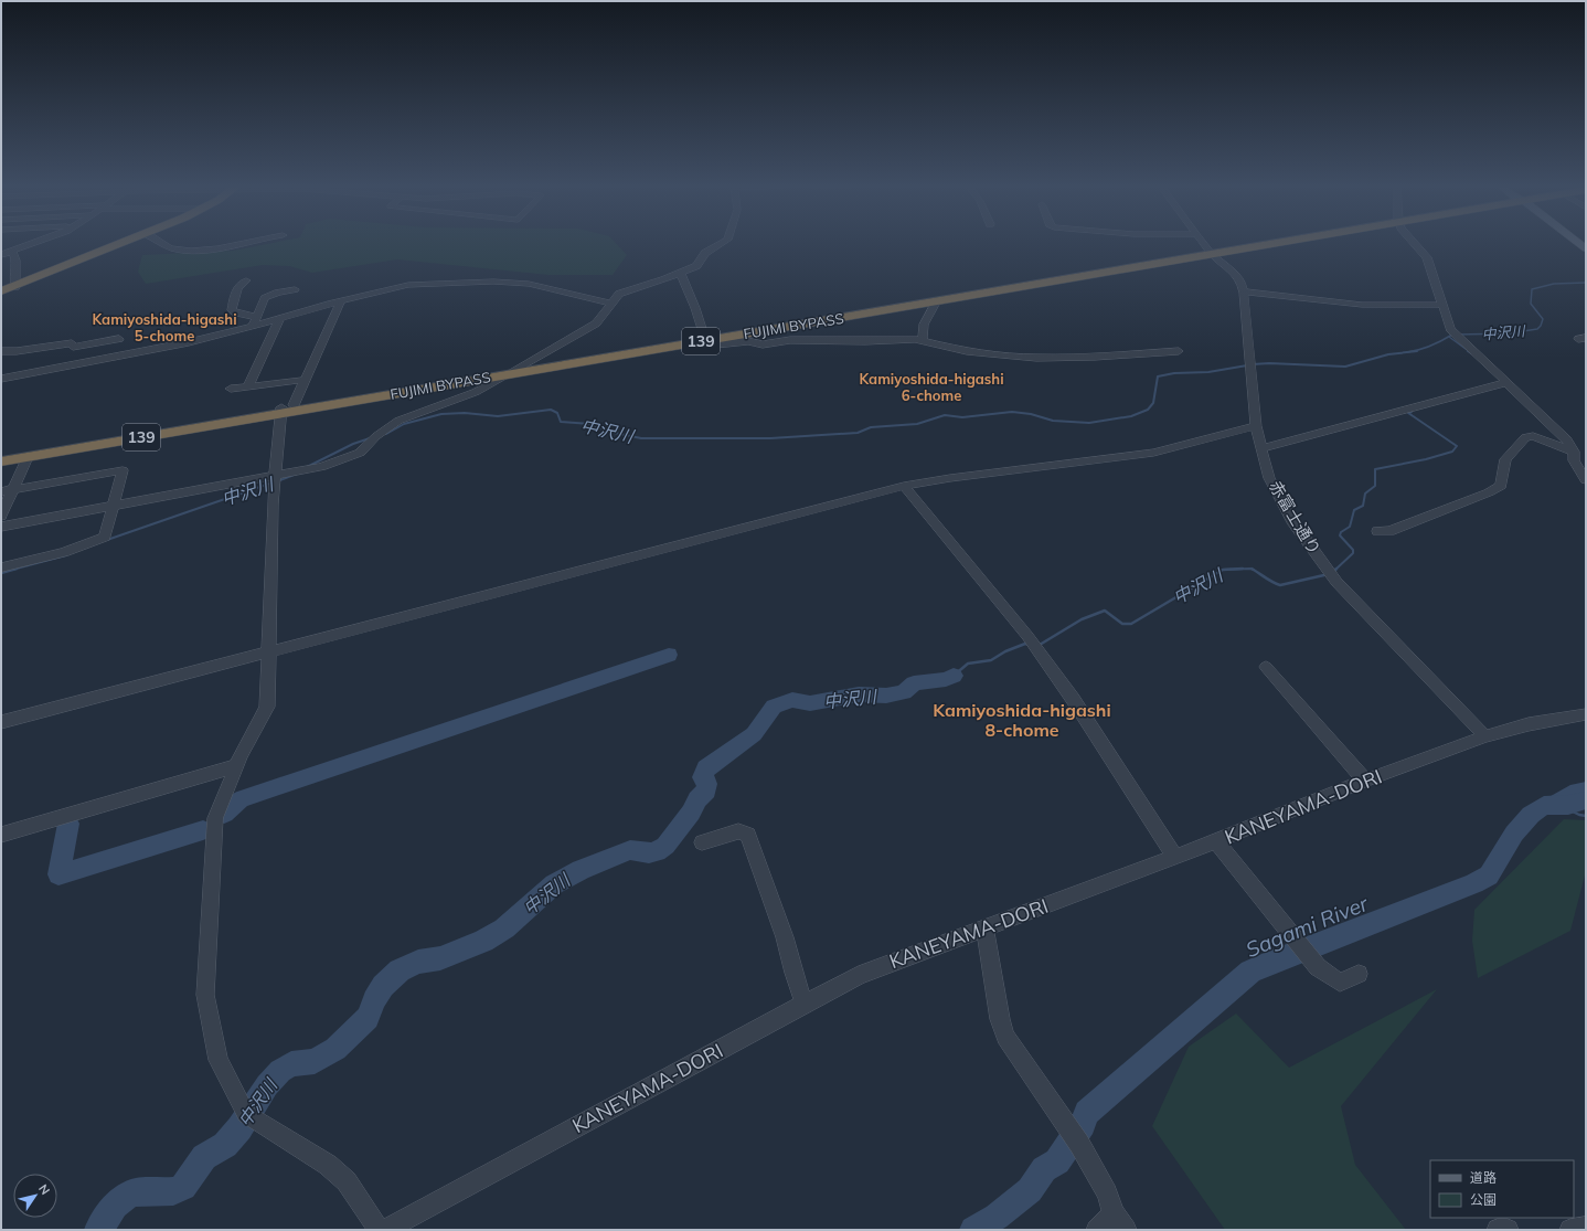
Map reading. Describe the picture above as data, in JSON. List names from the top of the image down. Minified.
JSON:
{"streets":{"highway":["FUJIMI BYPASS","139"],"street":["赤富士通り","KANEYAMA-DORI"]},"crossings":[["FUJIMI BYPASS","赤富士通り"],["赤富士通り","KANEYAMA-DORI"]],"districts":["Kamiyoshida-higashi 5-chome","Kamiyoshida-higashi 6-chome","Kamiyoshida-higashi 8-chome"],"water":["中沢川","Sagami River"],"legend":["道路","公園"],"north":"top right"}
